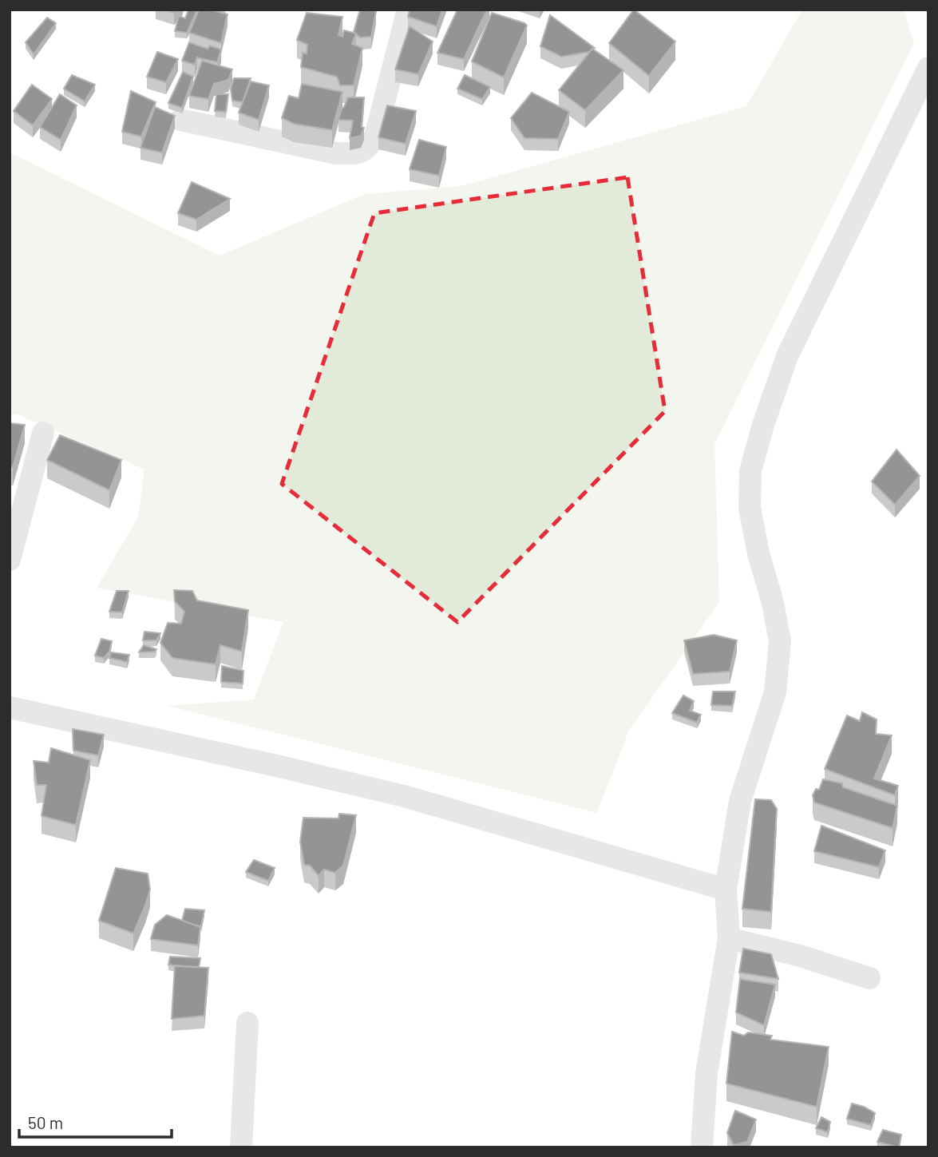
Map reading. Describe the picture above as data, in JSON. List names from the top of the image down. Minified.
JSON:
{"scale_bar":"50 m"}
